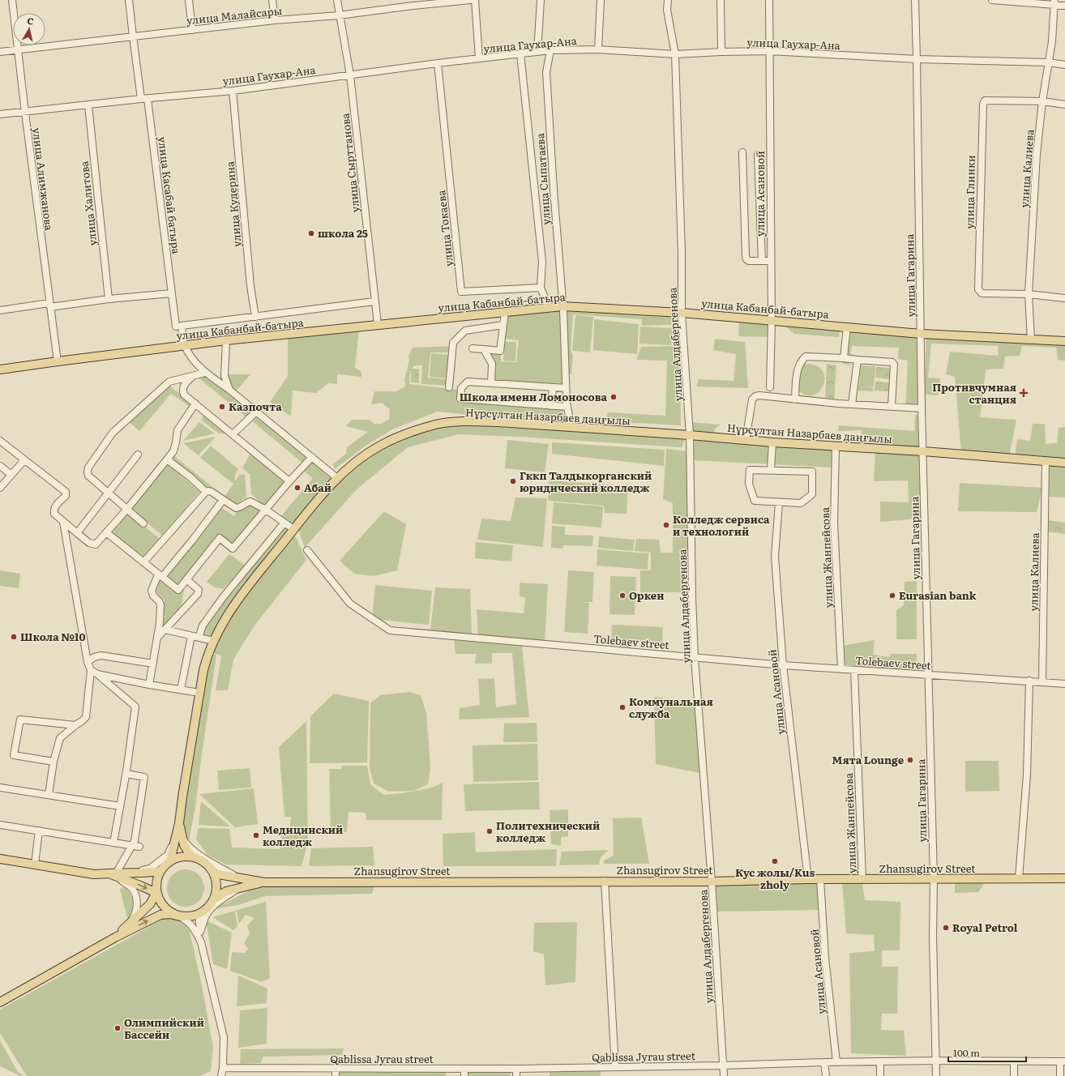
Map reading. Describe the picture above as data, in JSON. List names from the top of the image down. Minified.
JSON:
{"streets":{"main road":["улица Кабанбай-батыра","Нұрсұлтан Назарбаев даңғылы","Zhansugirov Street"],"street":["улица Малайсары","улица Гаухар-Ана","улица Сырттанова","улица Калиева","улица Алимжанова","улица Сыпатаева","улица Глинки","улица Асановой","улица Касабай батыра","улица Халитова","улица Кудерина","улица Токаева","улица Гагарина","улица Алдабергенова","улица Жанпейсова","Tolebaev street","Qablissa Jyrau street"]},"crossings":[["улица Малайсары","улица Сырттанова"],["улица Малайсары","улица Алимжанова"],["улица Малайсары","улица Касабай батыра"],["улица Гаухар-Ана","улица Сырттанова"],["улица Гаухар-Ана","улица Калиева"],["улица Гаухар-Ана","улица Алимжанова"],["улица Гаухар-Ана","улица Сыпатаева"],["улица Гаухар-Ана","улица Асановой"],["улица Гаухар-Ана","улица Касабай батыра"],["улица Гаухар-Ана","улица Халитова"],["улица Гаухар-Ана","улица Кудерина"],["улица Гаухар-Ана","улица Токаева"],["улица Гаухар-Ана","улица Гагарина"],["улица Гаухар-Ана","улица Алдабергенова"],["улица Сырттанова","улица Кабанбай-батыра"],["улица Калиева","улица Глинки"],["улица Калиева","улица Кабанбай-батыра"],["улица Калиева","Нұрсұлтан Назарбаев даңғылы"],["улица Калиева","Tolebaev street"],["улица Алимжанова","улица Кабанбай-батыра"],["улица Сыпатаева","улица Кабанбай-батыра"],["улица Сыпатаева","Нұрсұлтан Назарбаев даңғылы"],["улица Асановой","улица Кабанбай-батыра"],["улица Асановой","Tolebaev street"],["улица Асановой","Zhansugirov Street"],["улица Асановой","Qablissa Jyrau street"],["улица Гагарина","улица Кабанбай-батыра"],["улица Гагарина","Нұрсұлтан Назарбаев даңғылы"],["улица Гагарина","Tolebaev street"],["улица Гагарина","Zhansugirov Street"],["улица Гагарина","Qablissa Jyrau street"],["улица Кабанбай-батыра","улица Алдабергенова"],["улица Алдабергенова","Нұрсұлтан Назарбаев даңғылы"],["улица Алдабергенова","Tolebaev street"],["улица Алдабергенова","Zhansugirov Street"],["улица Алдабергенова","Qablissa Jyrau street"],["Нұрсұлтан Назарбаев даңғылы","улица Жанпейсова"],["улица Жанпейсова","Tolebaev street"],["улица Жанпейсова","Zhansugirov Street"]],"places":{"other":["школа 25","Школа имени Ломоносова","Казпочта","Гккп Талдыкорганский юридический колледж","Абай","Колледж сервиса и технологий","Оркен","Eurasian bank","Школа №10","Коммунальная служба","Мята Lounge","Политехнический колледж","Медицинский колледж","Кус жолы/Kus zholy","Royal Petrol","Олимпийский Бассейн"],"health":["Противчумная станция"]},"scale_bar":"100 m","north":"top"}
